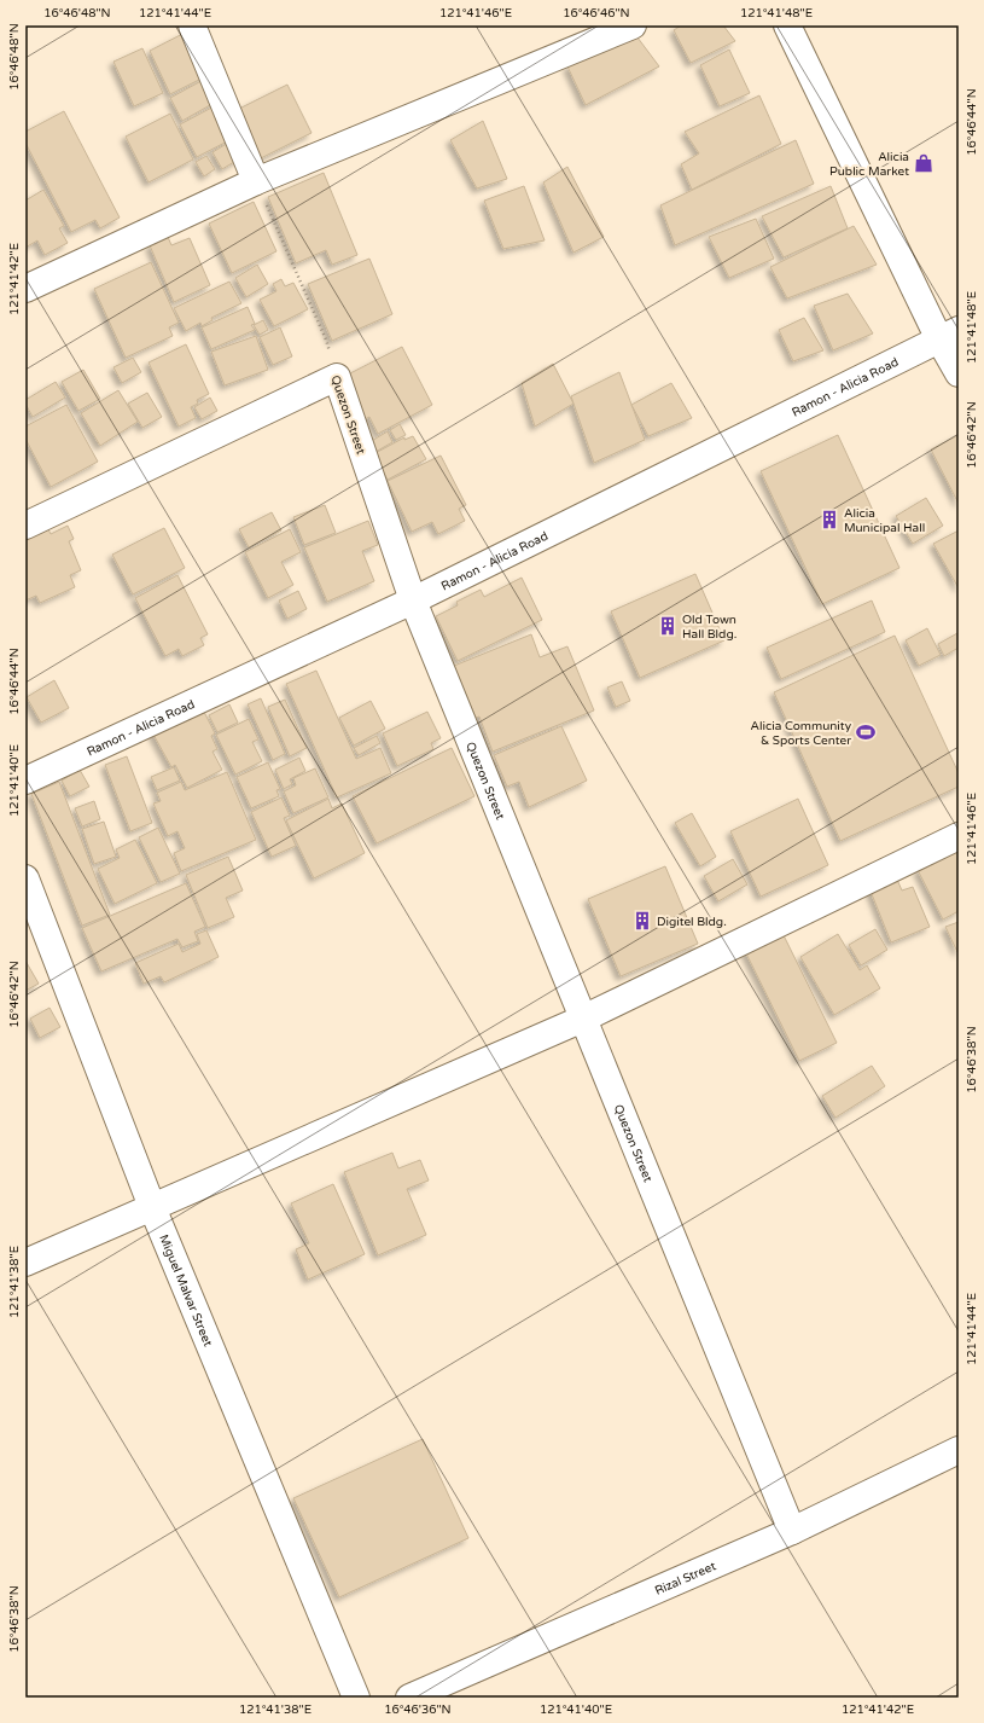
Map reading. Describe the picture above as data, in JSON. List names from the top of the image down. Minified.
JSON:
{"streets":{"street":["Ramon - Alicia Road","Quezon Street","Miguel Malvar Street","Rizal Street"]},"crossings":[["Ramon - Alicia Road","Quezon Street"],["Quezon Street","Rizal Street"]],"places":{"shop":["Alicia Public Market"],"building":["Alicia Municipal Hall","Old Town Hall Bldg.","Digitel Bldg."],"sports":["Alicia Community & Sports Center"]},"coordinates":["16°46'48\"N","121°41'44\"E","121°41'46\"E","16°46'46\"N","121°41'48\"E","16°46'44\"N","121°41'42\"E","16°46'42\"N","121°41'40\"E","16°46'38\"N","121°41'38\"E","16°46'36\"N"]}
